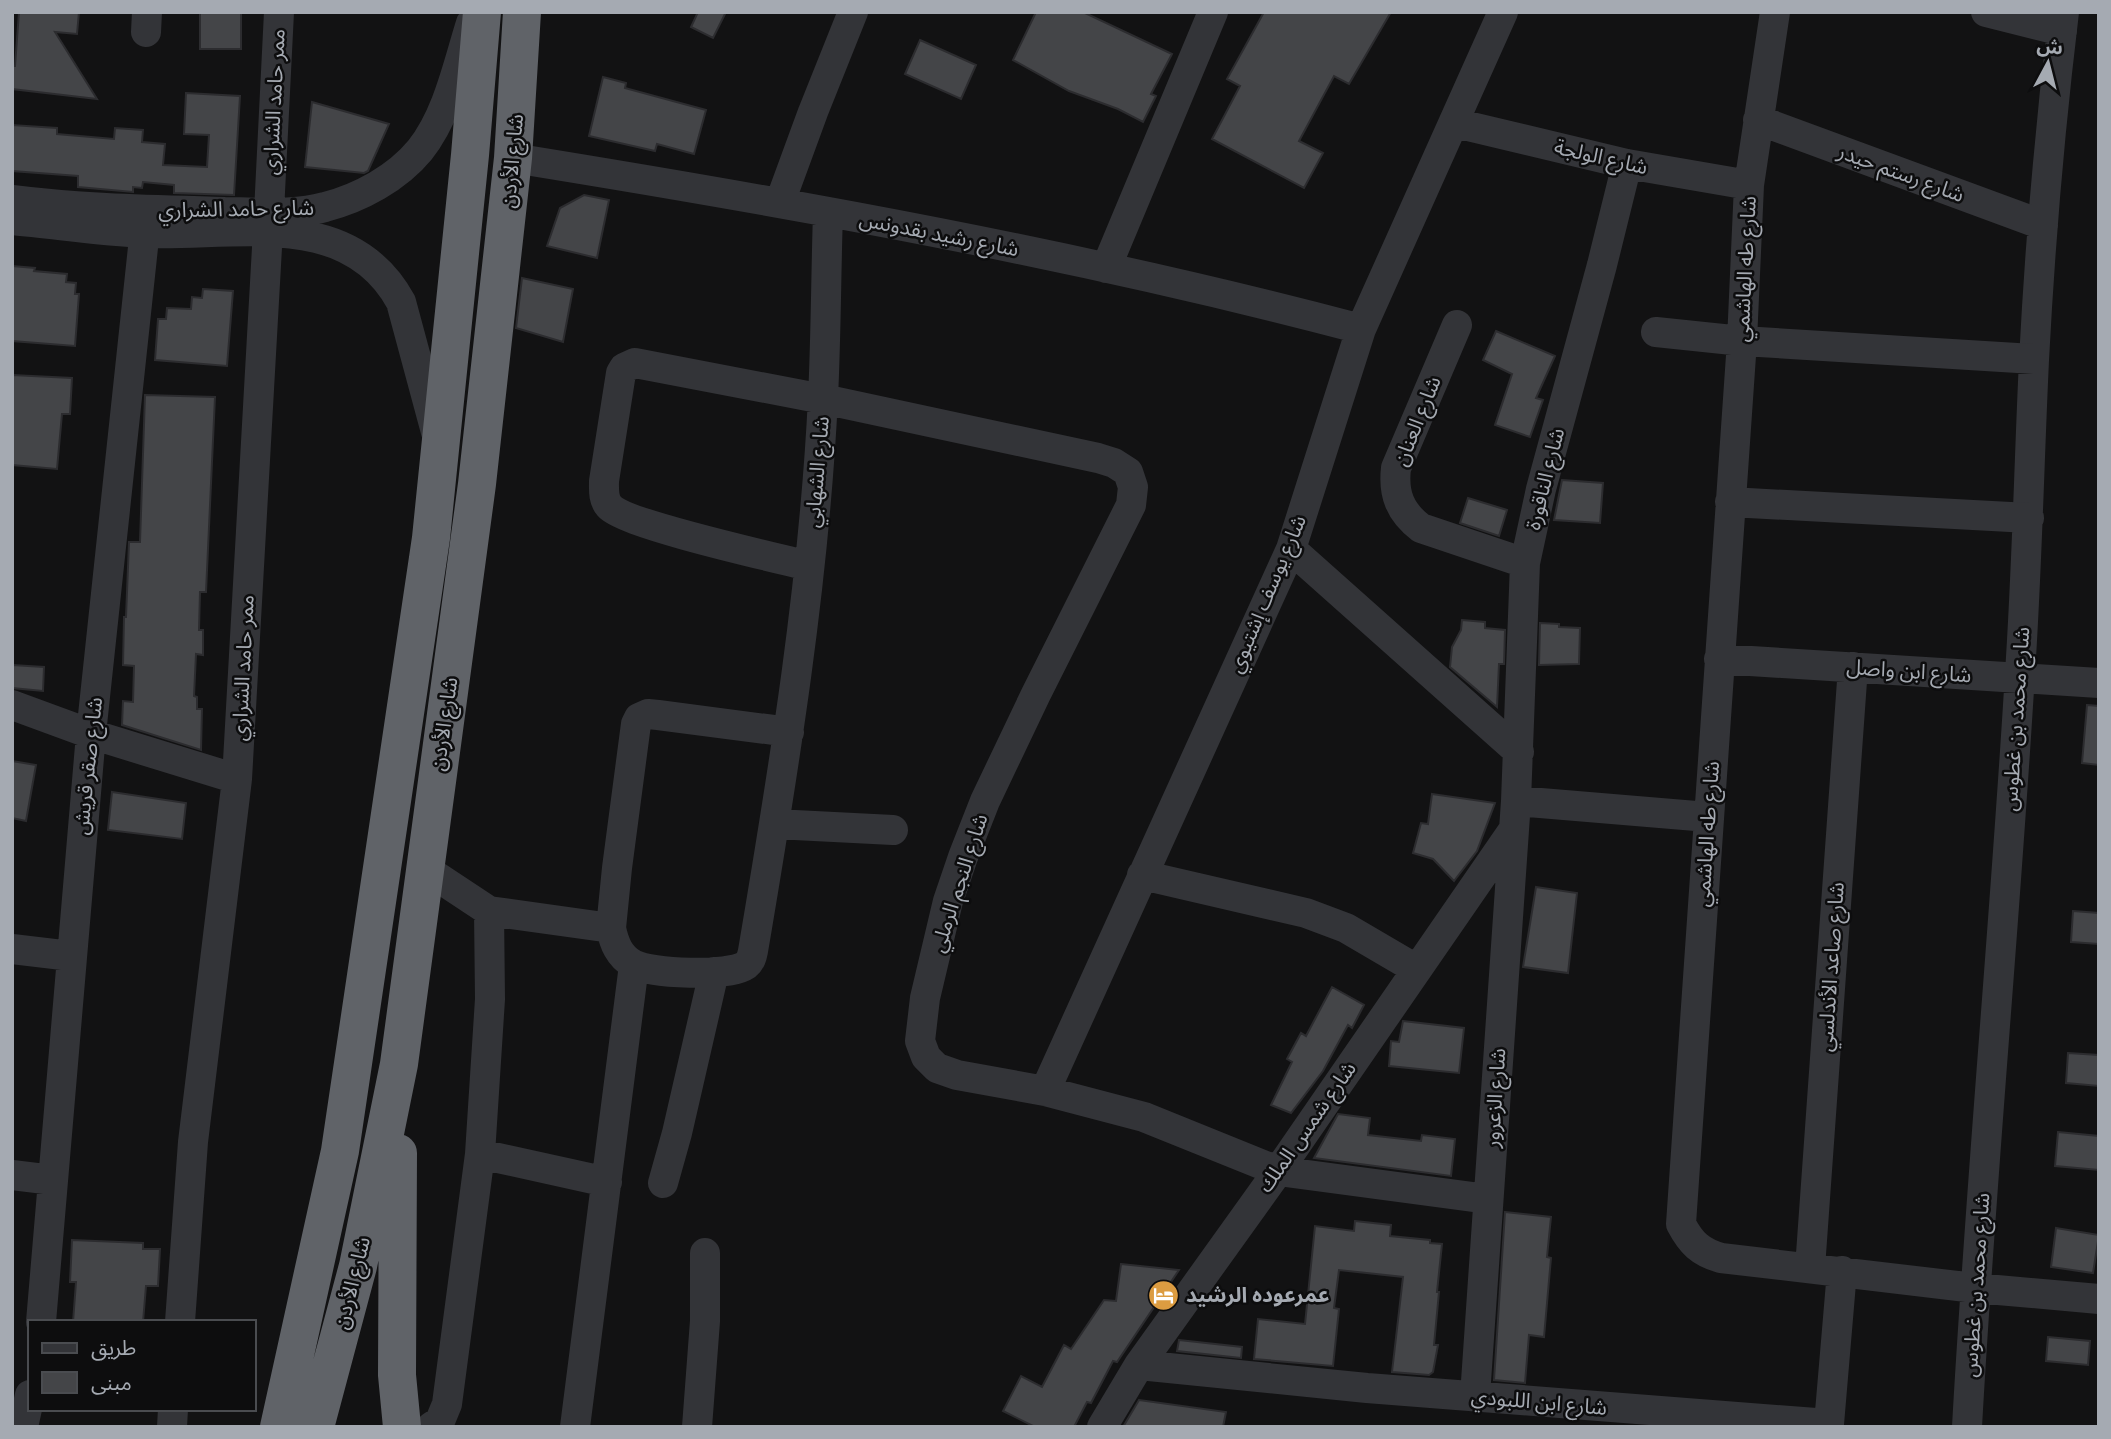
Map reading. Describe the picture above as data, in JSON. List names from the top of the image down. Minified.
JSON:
{"streets":{"highway":["شارع الأردن"],"street":["ممر حامد الشراري","شارع الولجة","شارع رستم حيدر","شارع حامد الشراري","شارع رشيد بقدونس","شارع طه الهاشمي","شارع العنان","شارع الشهابي","شارع الناقورة","شارع يوسف إشتيوي","شارع ابن واصل","شارع محمد بن غطوس","شارع صقر قريش","شارع النجم الرملي","شارع صاعد الأندلسي","شارع الزعرور","شارع شمس الملك","شارع ابن اللبودي"]},"crossings":[["ممر حامد الشراري","شارع حامد الشراري"],["شارع الولجة","شارع طه الهاشمي"],["شارع الولجة","شارع الناقورة"],["شارع الولجة","شارع يوسف إشتيوي"],["شارع الأردن","شارع حامد الشراري"],["شارع الأردن","شارع رشيد بقدونس"],["شارع رستم حيدر","شارع طه الهاشمي"],["شارع رستم حيدر","شارع محمد بن غطوس"],["شارع حامد الشراري","شارع صقر قريش"],["شارع رشيد بقدونس","شارع الشهابي"],["شارع رشيد بقدونس","شارع يوسف إشتيوي"],["شارع طه الهاشمي","شارع ابن واصل"],["شارع طه الهاشمي","شارع محمد بن غطوس"],["شارع طه الهاشمي","شارع صاعد الأندلسي"],["شارع طه الهاشمي","شارع ابن اللبودي"],["شارع العنان","شارع الناقورة"],["شارع الشهابي","شارع النجم الرملي"],["شارع الناقورة","شارع الزعرور"],["شارع الناقورة","شارع شمس الملك"],["شارع يوسف إشتيوي","شارع النجم الرملي"],["شارع ابن واصل","شارع محمد بن غطوس"],["شارع ابن واصل","شارع صاعد الأندلسي"],["شارع النجم الرملي","شارع الزعرور"],["شارع النجم الرملي","شارع شمس الملك"],["شارع الزعرور","شارع شمس الملك"],["شارع الزعرور","شارع ابن اللبودي"],["شارع شمس الملك","شارع ابن اللبودي"]],"places":{"hotel":["عمرعوده الرشيد"]},"legend":["طريق","مبنى"],"north":"top"}
